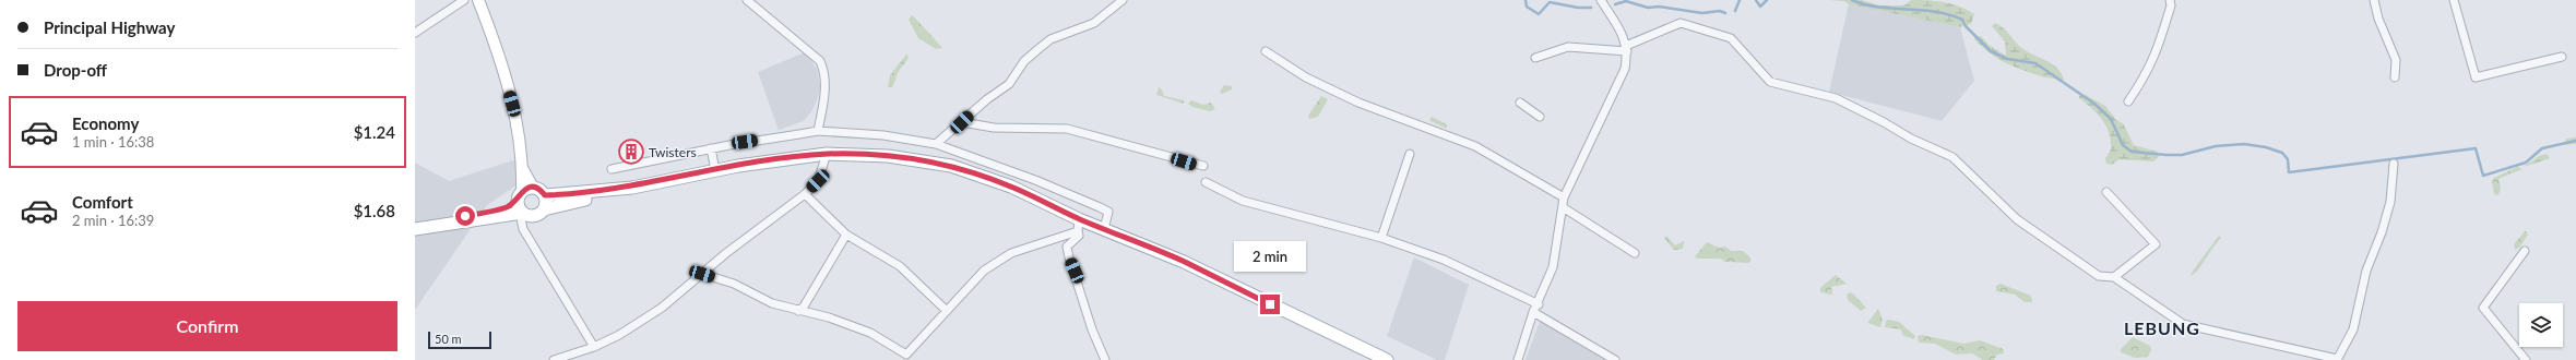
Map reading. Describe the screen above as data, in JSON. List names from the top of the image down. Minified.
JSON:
{"districts":["LEBUNG"],"places":{"building":["Twisters"]},"scale_bar":"50 m","page":{"banner":["Principal Highway","Drop-off"],"list":[{"name":"Economy","note":"1 min · 16:38","value":"$1.24"},{"name":"Comfort","note":"2 min · 16:39","value":"$1.68"}],"bubble":"2 min","buttons":"Confirm","scale":"50 m"}}
